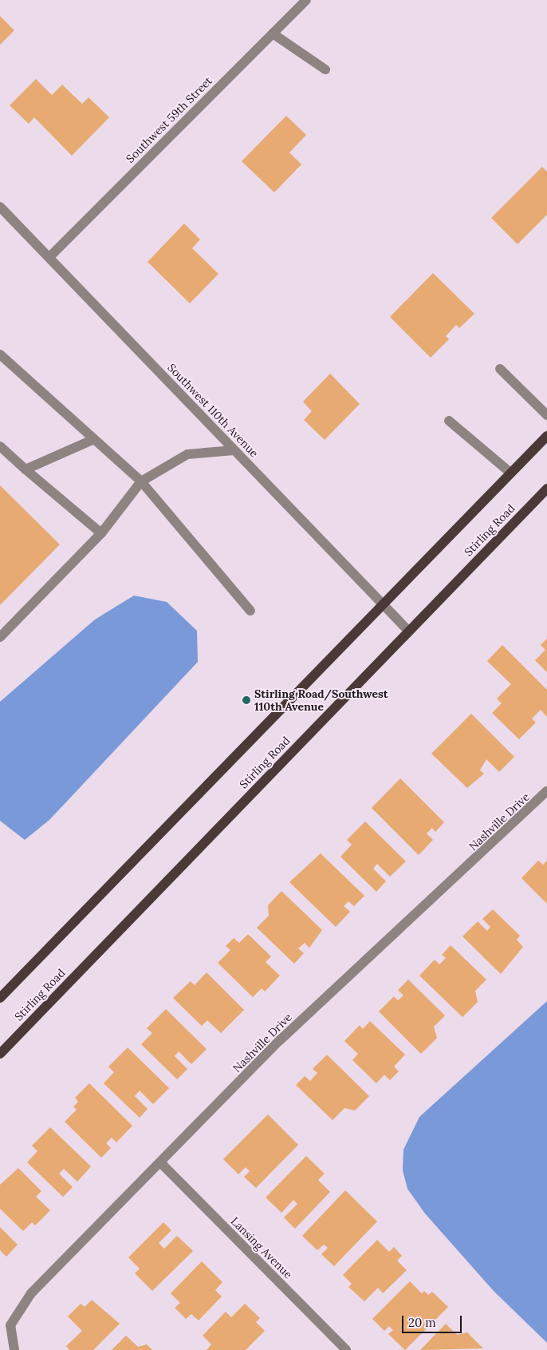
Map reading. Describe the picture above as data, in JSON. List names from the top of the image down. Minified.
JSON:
{"streets":{"main road":["Stirling Road"],"street":["Southwest 59th Street","Southwest 110th Avenue","Nashville Drive","Lansing Avenue"]},"crossings":[["Southwest 59th Street","Southwest 110th Avenue"],["Southwest 110th Avenue","Stirling Road"],["Nashville Drive","Lansing Avenue"]],"places":["Stirling Road/Southwest 110th Avenue"],"scale_bar":"20 m"}
